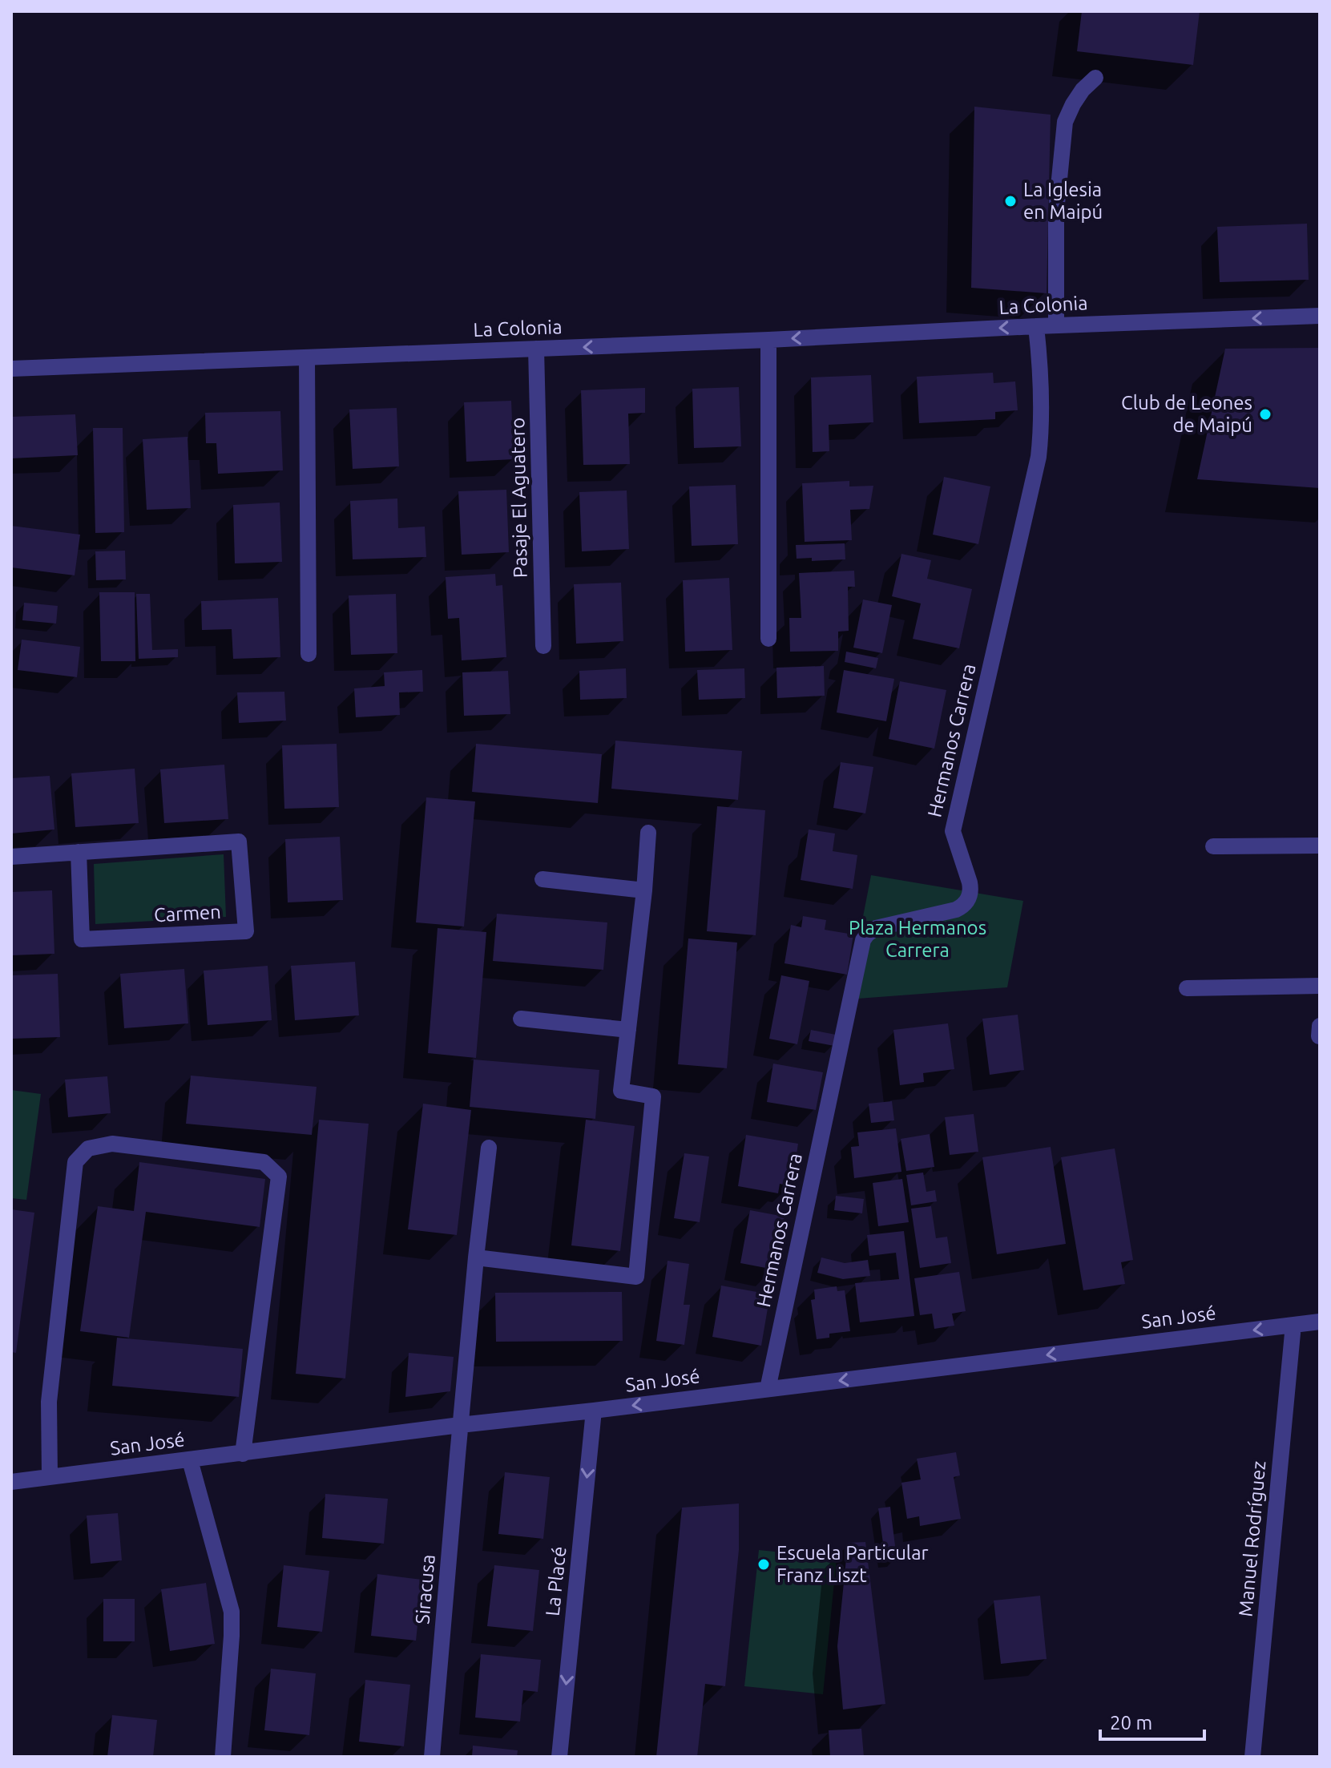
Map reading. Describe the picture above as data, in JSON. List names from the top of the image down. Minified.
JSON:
{"streets":{"street":["La Colonia","Pasaje El Aguatero","Hermanos Carrera","Carmen","San José","Manuel Rodríguez","La Placé","Siracusa"]},"crossings":[["La Colonia","Pasaje El Aguatero"],["La Colonia","Hermanos Carrera"],["Hermanos Carrera","San José"],["San José","Manuel Rodríguez"],["San José","La Placé"],["San José","Siracusa"]],"one_way":["La Colonia","San José","La Placé"],"parks":["Plaza Hermanos Carrera"],"places":["La Iglesia en Maipú","Club de Leones de Maipú","Escuela Particular Franz Liszt"],"scale_bar":"20 m"}
